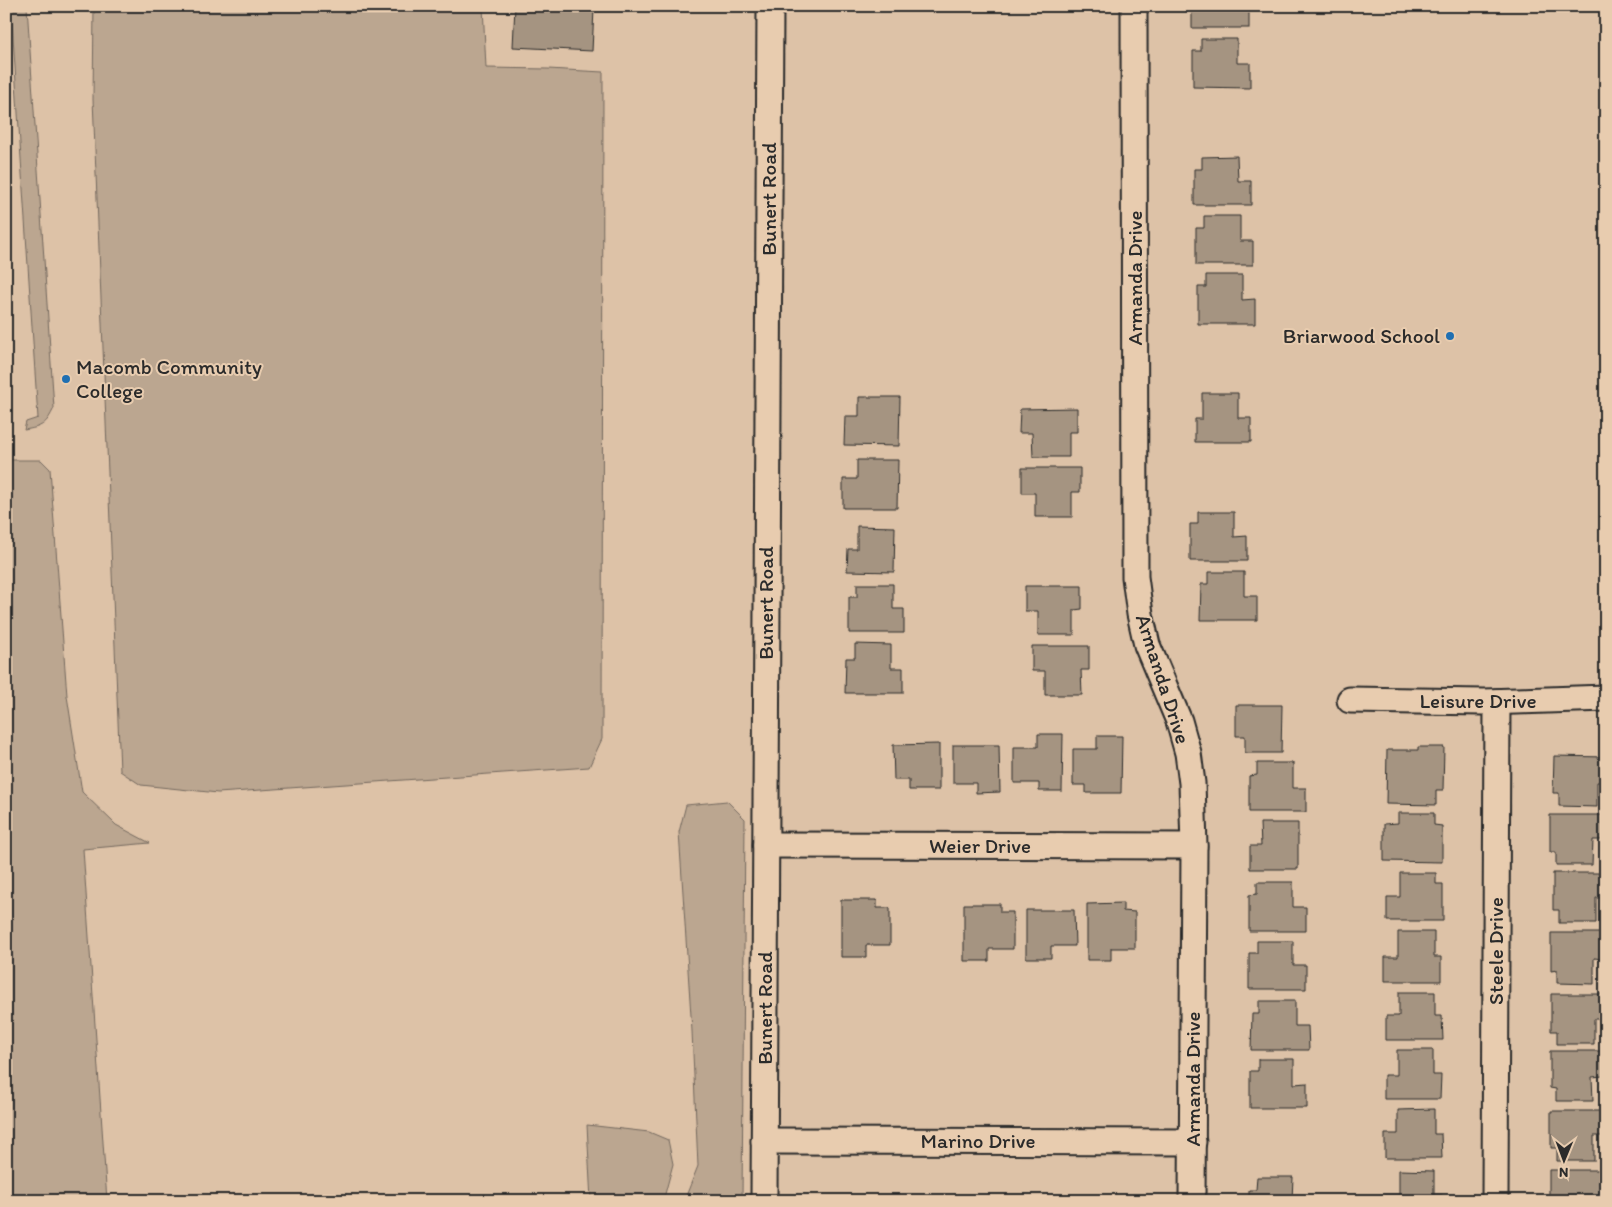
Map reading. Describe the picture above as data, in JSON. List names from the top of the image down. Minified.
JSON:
{"streets":{"street":["Bunert Road","Armanda Drive","Leisure Drive","Weier Drive","Steele Drive","Marino Drive"]},"crossings":[["Bunert Road","Weier Drive"],["Bunert Road","Marino Drive"],["Armanda Drive","Weier Drive"],["Armanda Drive","Marino Drive"],["Leisure Drive","Steele Drive"]],"places":["Briarwood School","Macomb Community College"],"north":"bottom"}
